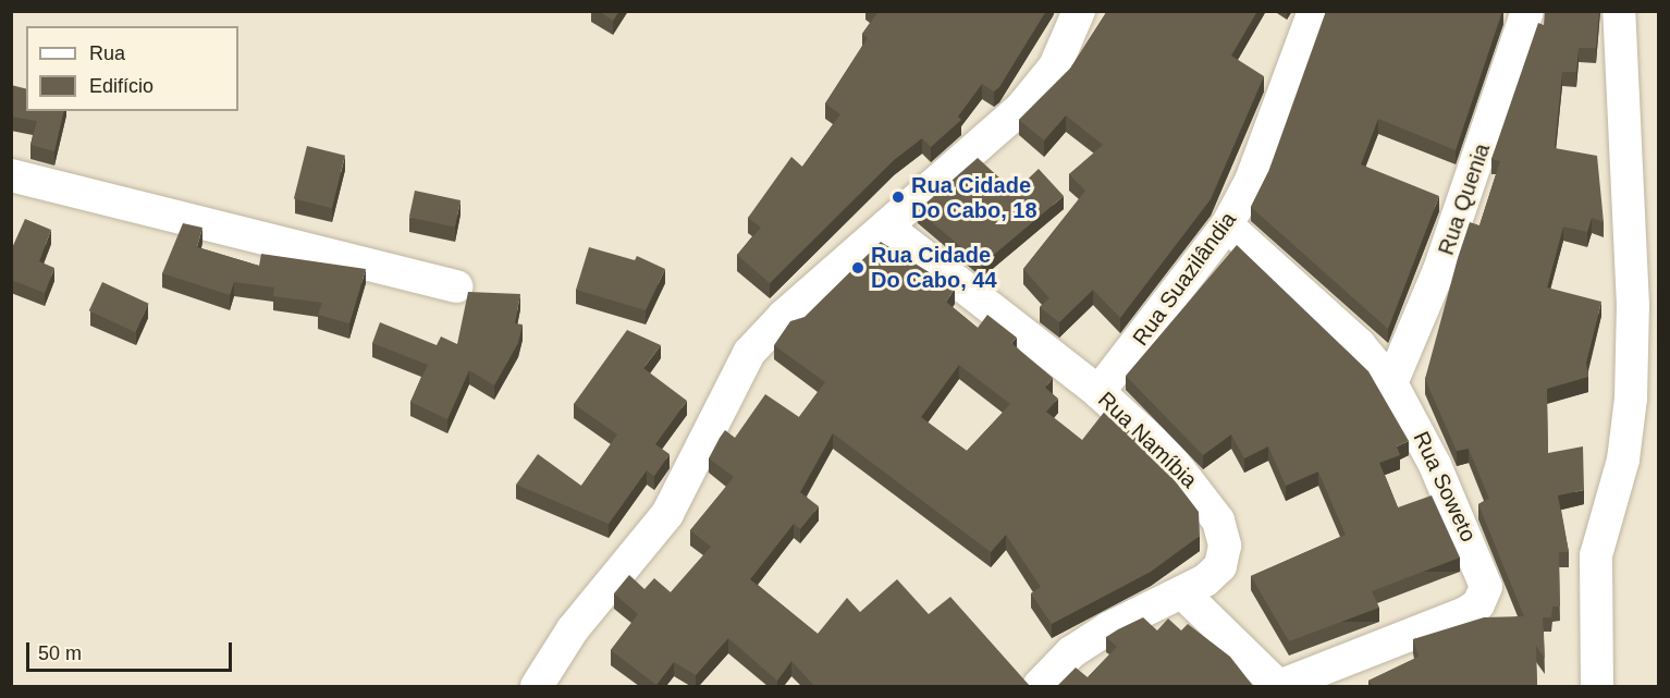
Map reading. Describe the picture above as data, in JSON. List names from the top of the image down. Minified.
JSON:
{"streets":{"street":["Rua Quenia","Rua Suazilândia","Rua Namíbia","Rua Soweto"]},"crossings":[["Rua Quenia","Rua Soweto"],["Rua Suazilândia","Rua Namíbia"],["Rua Suazilândia","Rua Soweto"]],"places":["Rua Cidade Do Cabo, 18","Rua Cidade Do Cabo, 44"],"legend":["Rua","Edifício"],"scale_bar":"50 m"}
